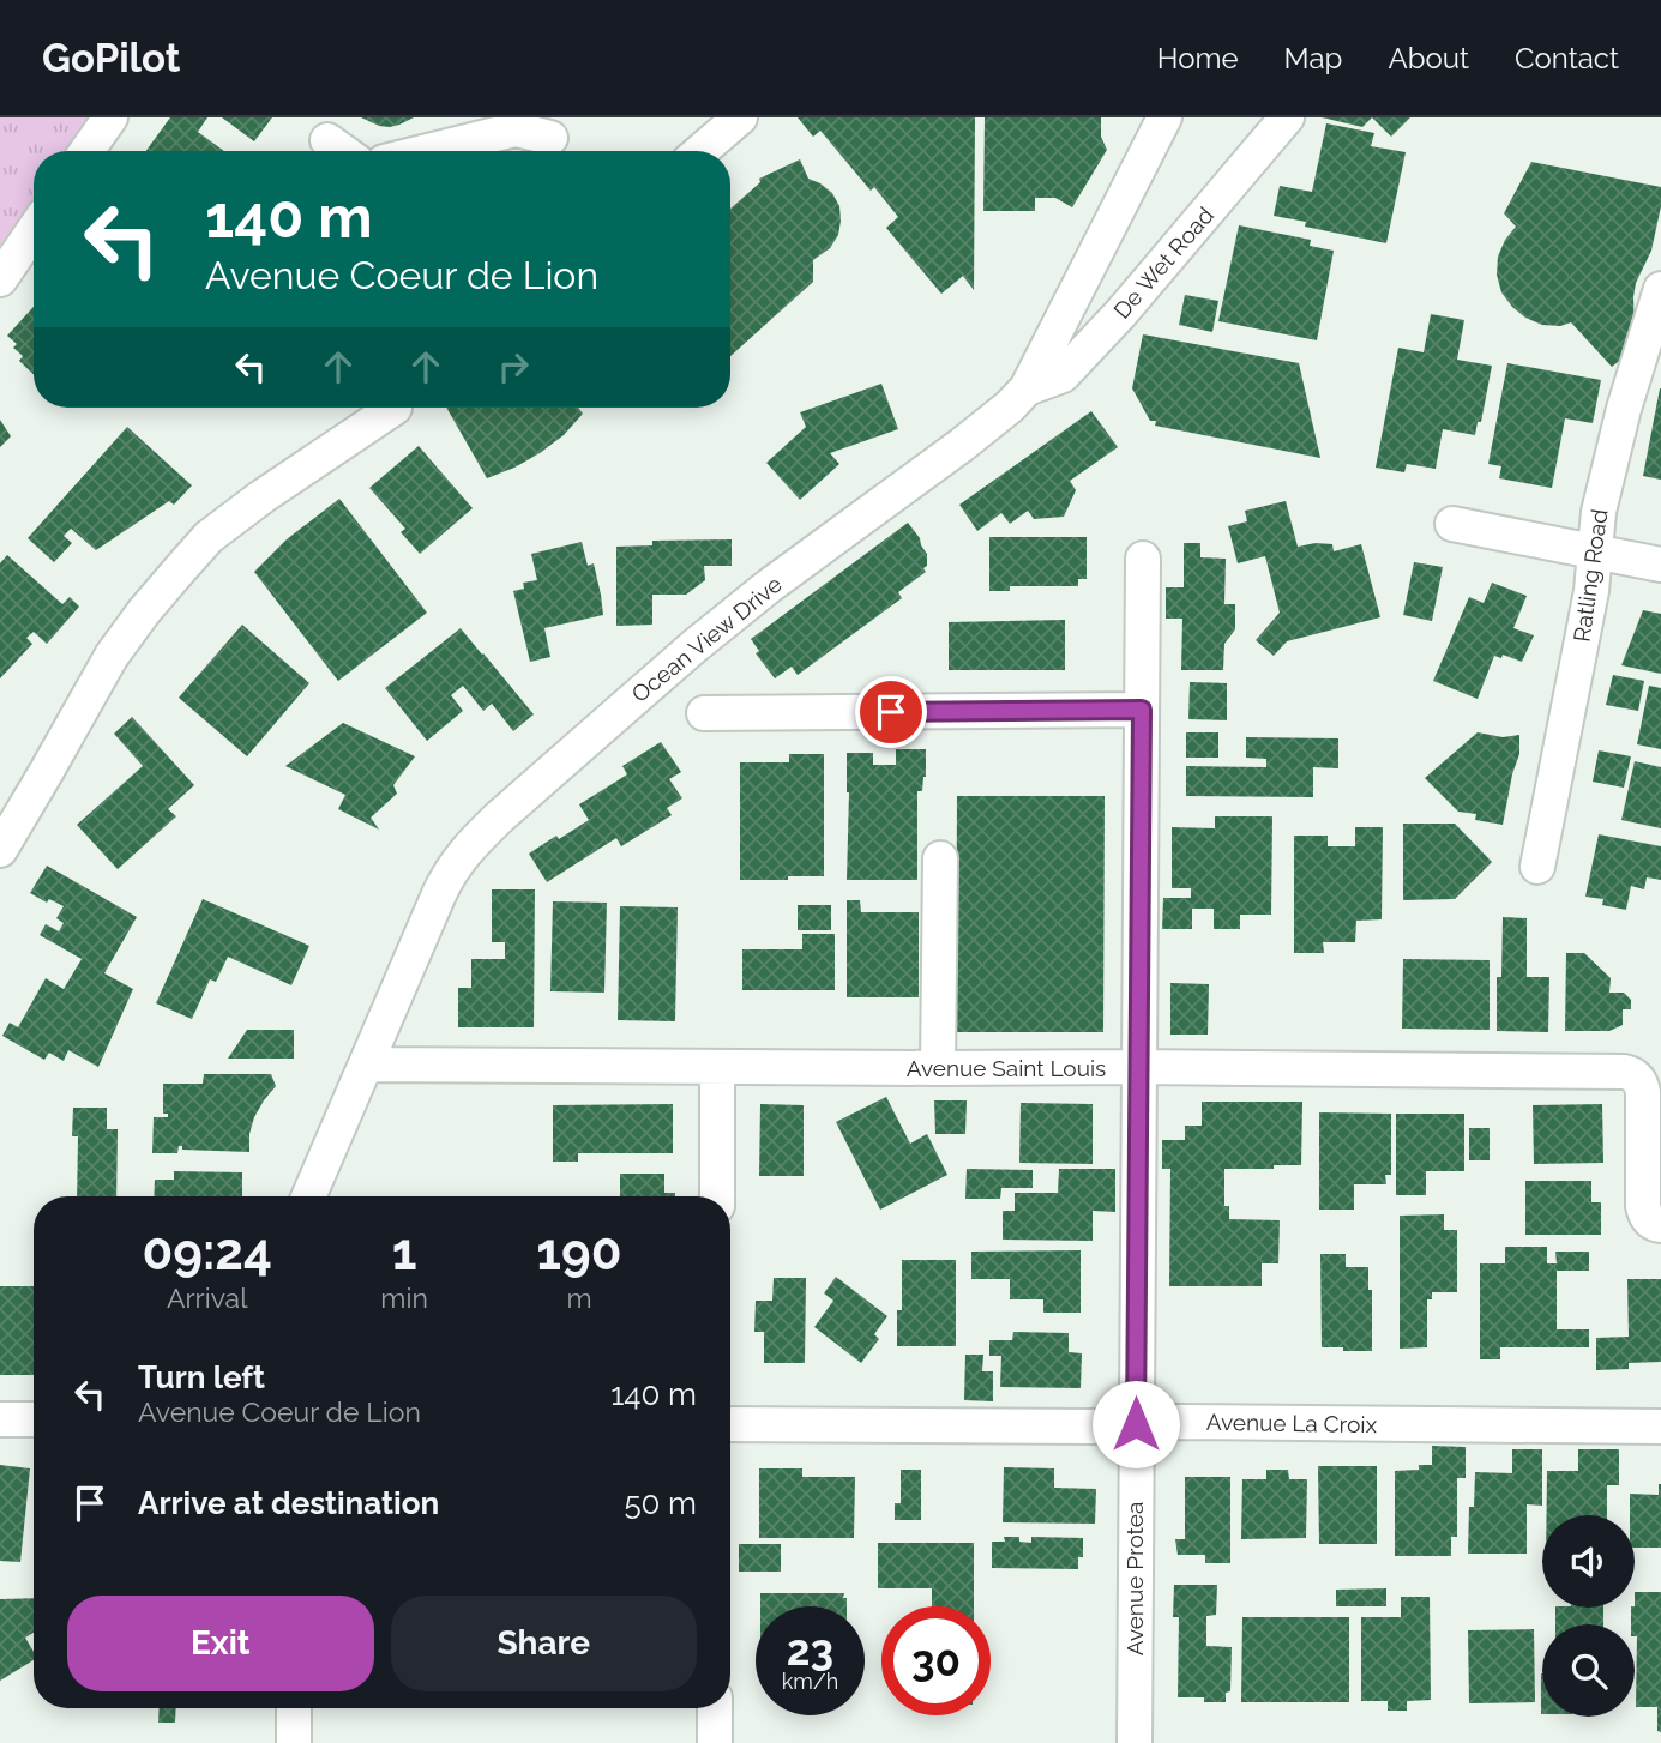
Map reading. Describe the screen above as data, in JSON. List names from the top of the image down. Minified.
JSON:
{"streets":{"street":["De Wet Road","Ratling Road","Ocean View Drive","Avenue Saint Louis","Avenue La Croix","Avenue Protea"]},"crossings":[["De Wet Road","Ocean View Drive"],["Ocean View Drive","Avenue Saint Louis"],["Avenue Saint Louis","Avenue Protea"],["Avenue La Croix","Avenue Protea"]],"page":{"header":"GoPilot","nav":["Home","Map","About","Contact"],"turn":["140 m","Avenue Coeur de Lion"],"eta":["09:24","Arrival","1","min","190","m"],"list":[{"name":"Turn left","note":"Avenue Coeur de Lion","value":"140 m"},{"name":"Arrive at destination","value":"50 m"}],"buttons":["Exit","Share"],"speed":"23 km/h","limit":"30"}}
